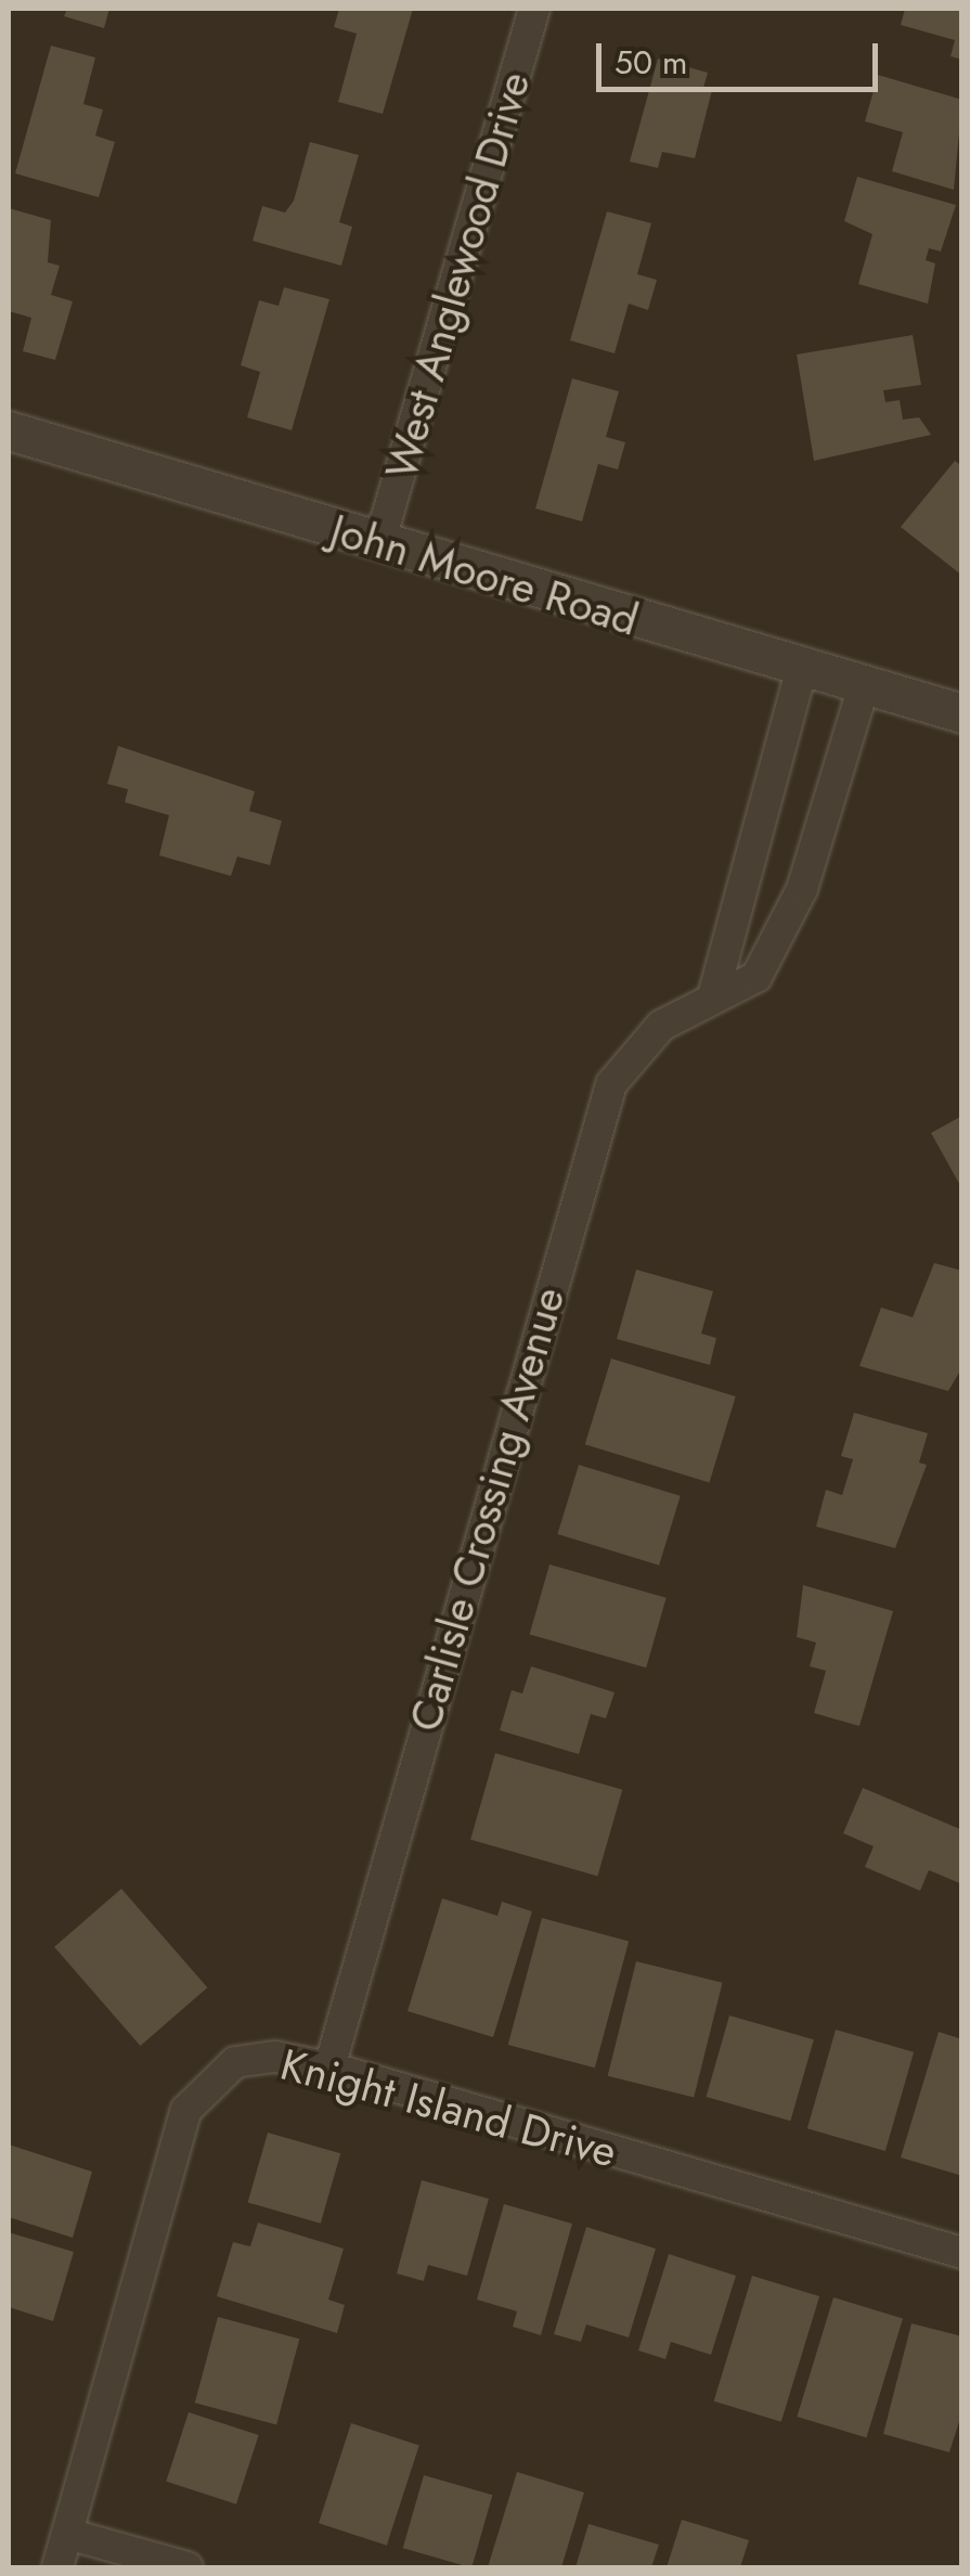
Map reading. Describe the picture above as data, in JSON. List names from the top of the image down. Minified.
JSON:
{"streets":{"street":["West Anglewood Drive","John Moore Road","Carlisle Crossing Avenue","Knight Island Drive"]},"crossings":[["West Anglewood Drive","John Moore Road"],["John Moore Road","Carlisle Crossing Avenue"],["Carlisle Crossing Avenue","Knight Island Drive"]],"scale_bar":"50 m"}
